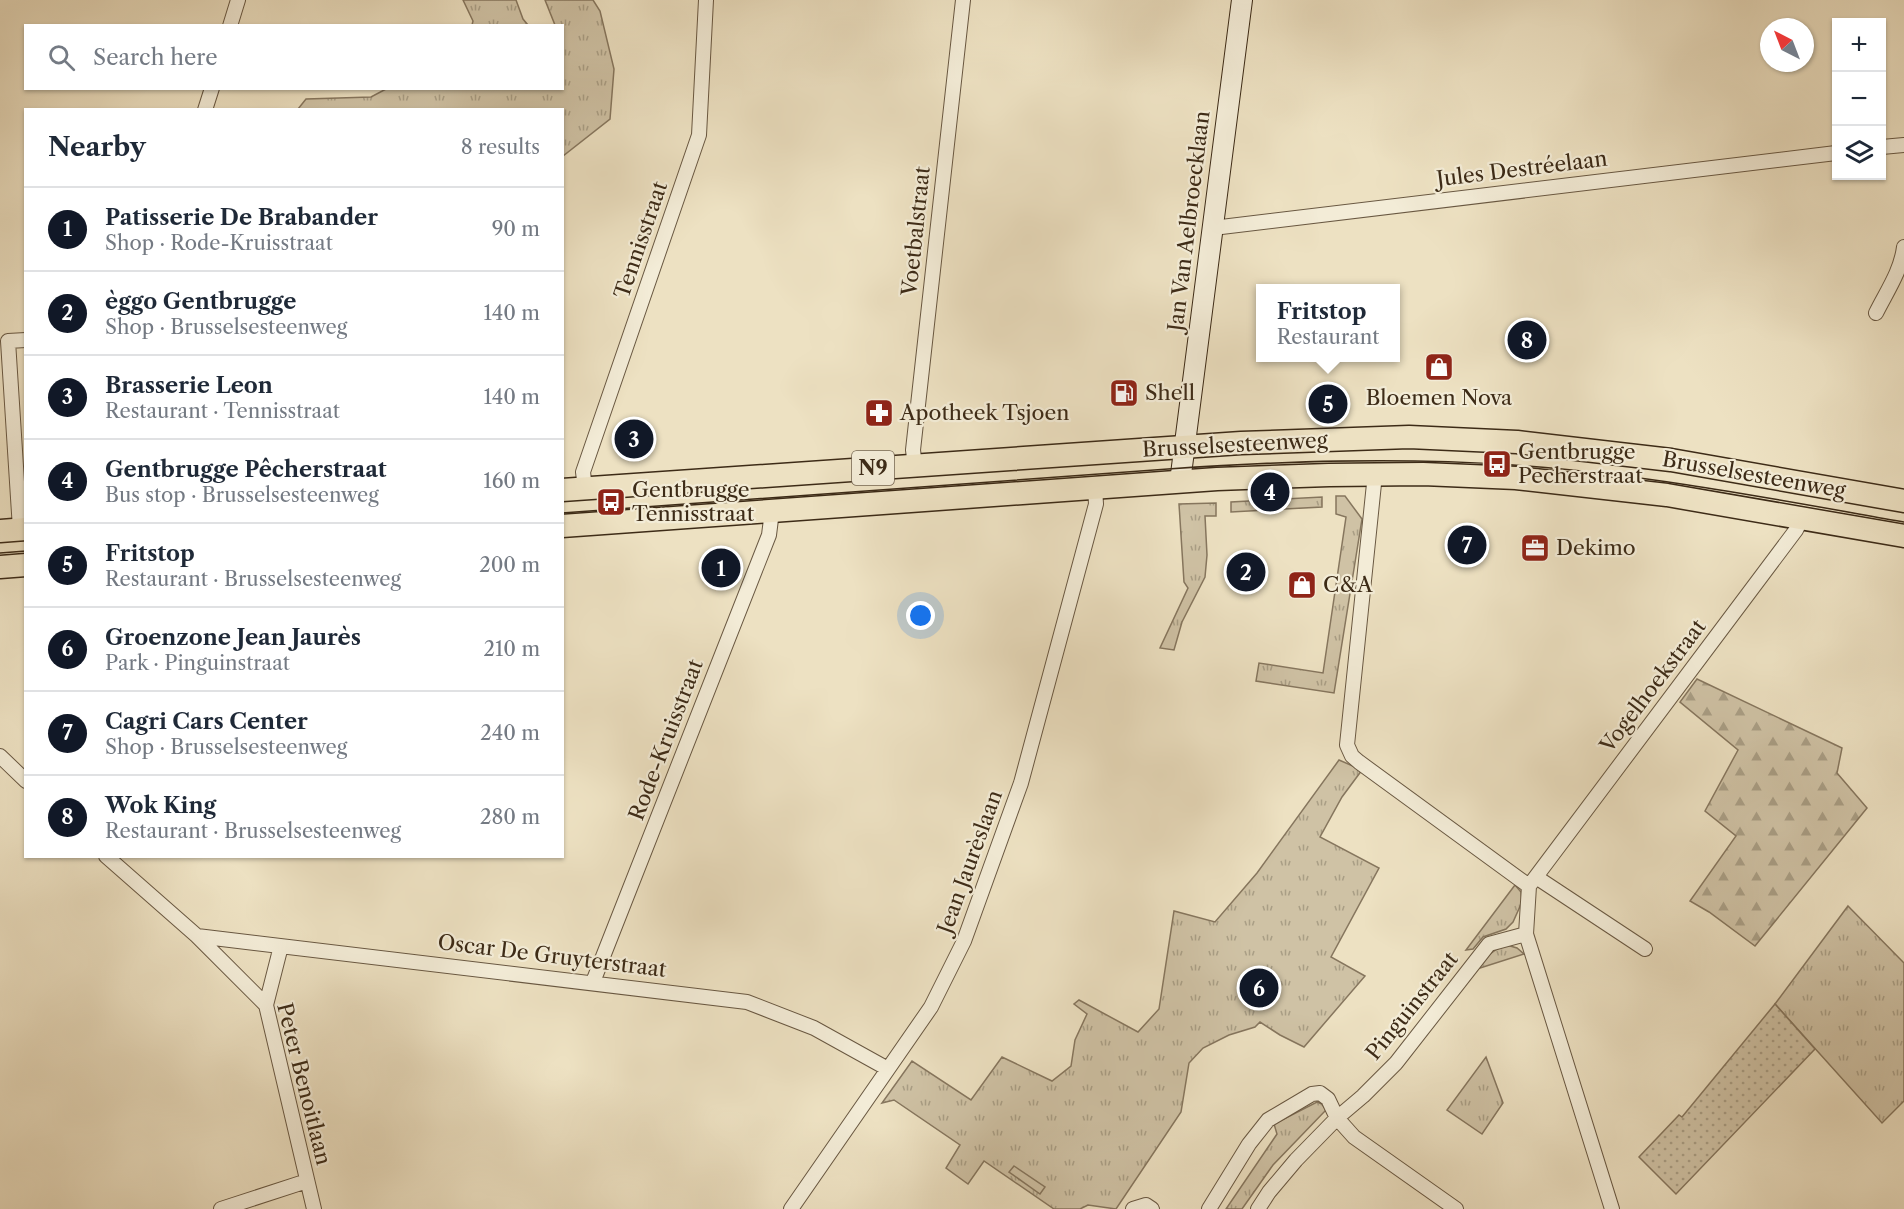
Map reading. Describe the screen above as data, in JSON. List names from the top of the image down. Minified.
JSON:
{"streets":{"main road":["Brusselsesteenweg","N9"],"street":["Jules Destréelaan","Jan Van Aelbroecklaan","Voetbalstraat","Tennisstraat","Vogelhoekstraat","Rode-Kruisstraat","Jean Jaurèslaan","Oscar De Gruyterstraat","Pinguinstraat","Peter Benoitlaan"]},"crossings":[["Jules Destréelaan","Jan Van Aelbroecklaan"],["Jan Van Aelbroecklaan","Brusselsesteenweg"],["Voetbalstraat","Brusselsesteenweg"],["Tennisstraat","Brusselsesteenweg"],["Brusselsesteenweg","Vogelhoekstraat"],["Brusselsesteenweg","Rode-Kruisstraat"],["Brusselsesteenweg","Jean Jaurèslaan"],["Rode-Kruisstraat","Oscar De Gruyterstraat"],["Jean Jaurèslaan","Oscar De Gruyterstraat"],["Oscar De Gruyterstraat","Peter Benoitlaan"]],"places":{"shop":["Bloemen Nova","C&A"],"fuel station":["Shell"],"pharmacy":["Apotheek Tsjoen"],"bus stop":["Gentbrugge Pecherstraat","Gentbrugge Tennisstraat"],"office":["Dekimo"]},"north":"top left","page":{"map_buttons":["+","−"],"search":"Search here","heading":["Nearby","8 results"],"list":[{"mark":"1","name":"Patisserie De Brabander","note":"Shop · Rode-Kruisstraat","value":"90 m"},{"mark":"2","name":"èggo Gentbrugge","note":"Shop · Brusselsesteenweg","value":"140 m"},{"mark":"3","name":"Brasserie Leon","note":"Restaurant · Tennisstraat","value":"140 m"},{"mark":"4","name":"Gentbrugge Pêcherstraat","note":"Bus stop · Brusselsesteenweg","value":"160 m"},{"mark":"5","name":"Fritstop","note":"Restaurant · Brusselsesteenweg","value":"200 m"},{"mark":"6","name":"Groenzone Jean Jaurès","note":"Park · Pinguinstraat","value":"210 m"},{"mark":"7","name":"Cagri Cars Center","note":"Shop · Brusselsesteenweg","value":"240 m"},{"mark":"8","name":"Wok King","note":"Restaurant · Brusselsesteenweg","value":"280 m"}],"popup":["Fritstop","Restaurant"],"pins":["8","5","3","4","7","1","2","6"]}}
